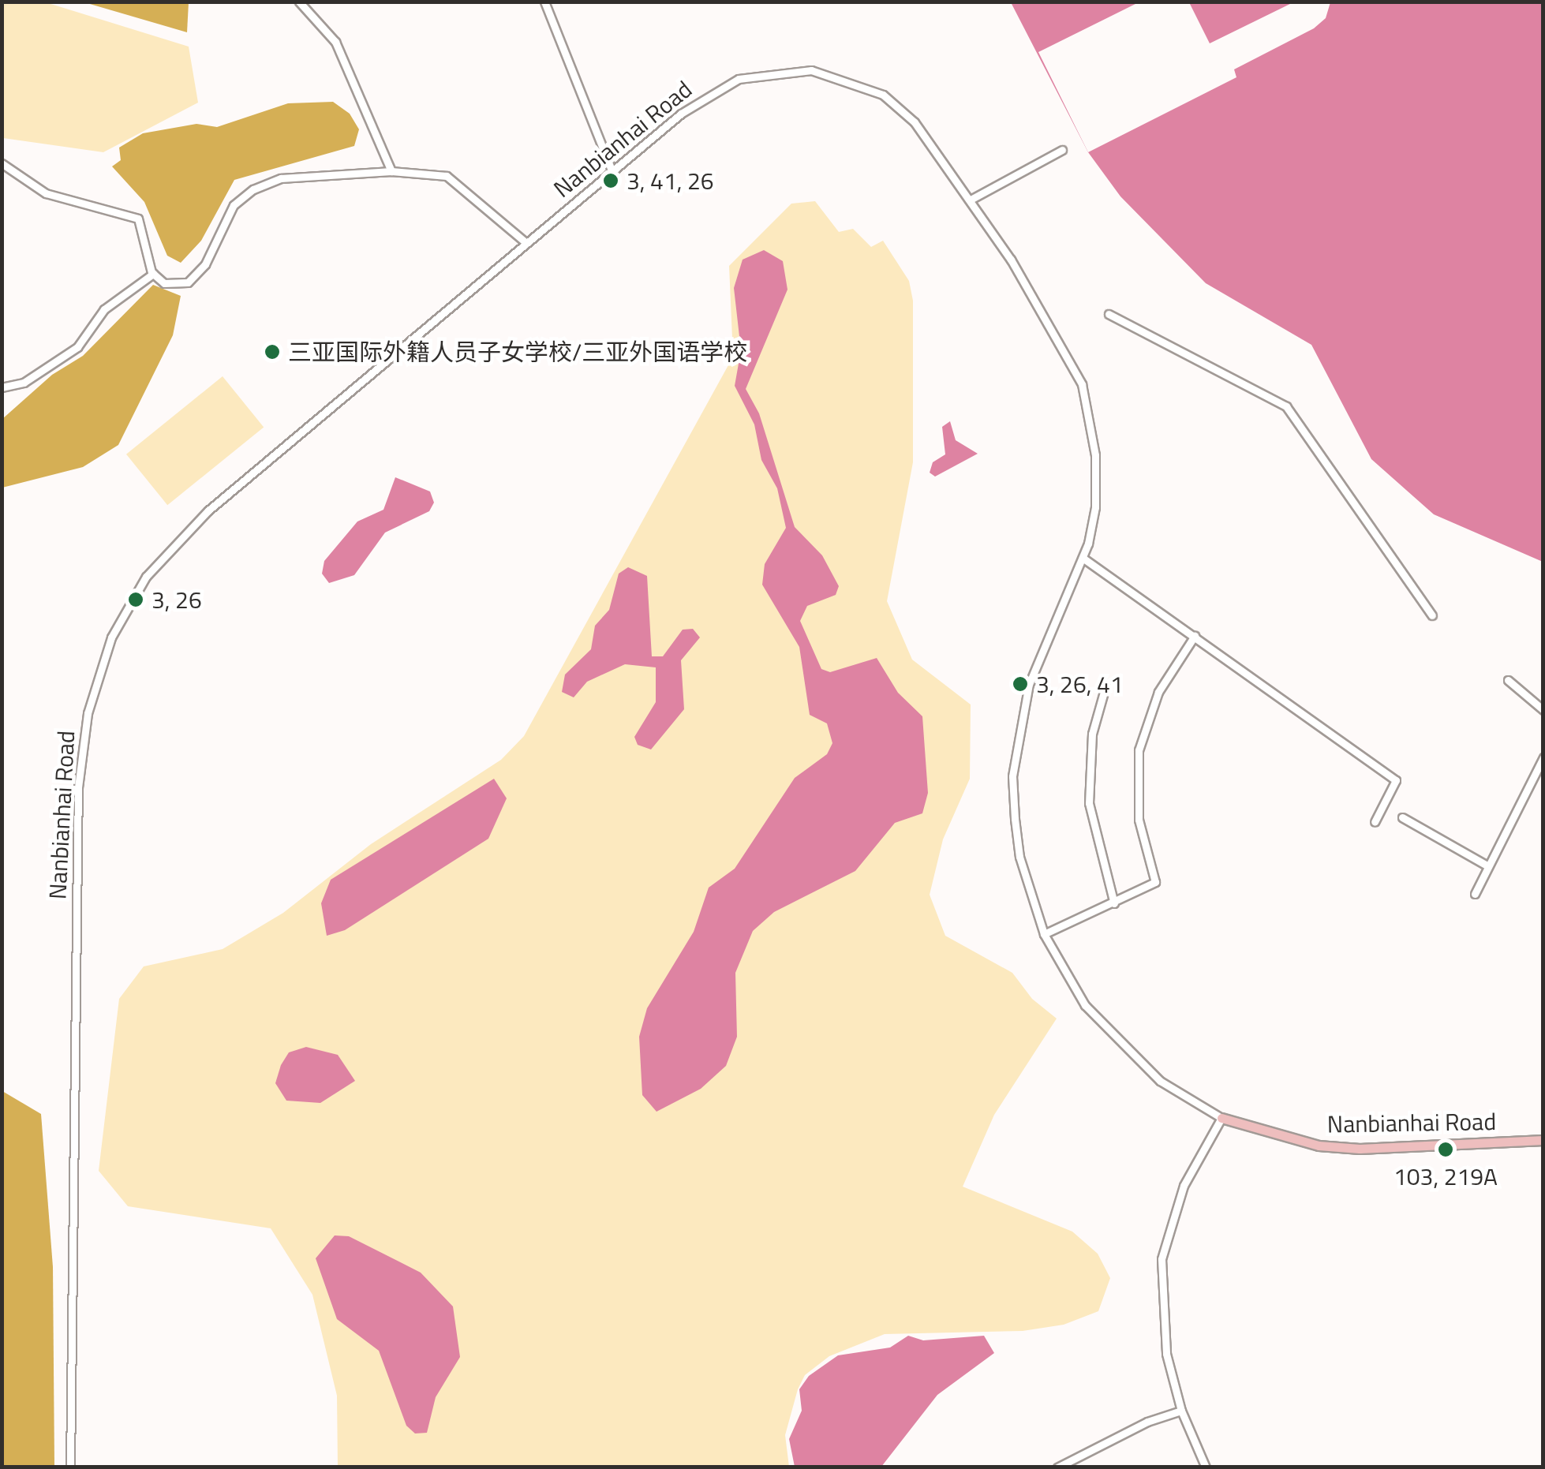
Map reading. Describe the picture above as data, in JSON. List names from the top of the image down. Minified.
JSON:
{"streets":{"main road":["Nanbianhai Road"]},"places":["3, 41, 26","三亚国际外籍人员子女学校/三亚外国语学校","3, 26","3, 26, 41","103, 219A"]}
